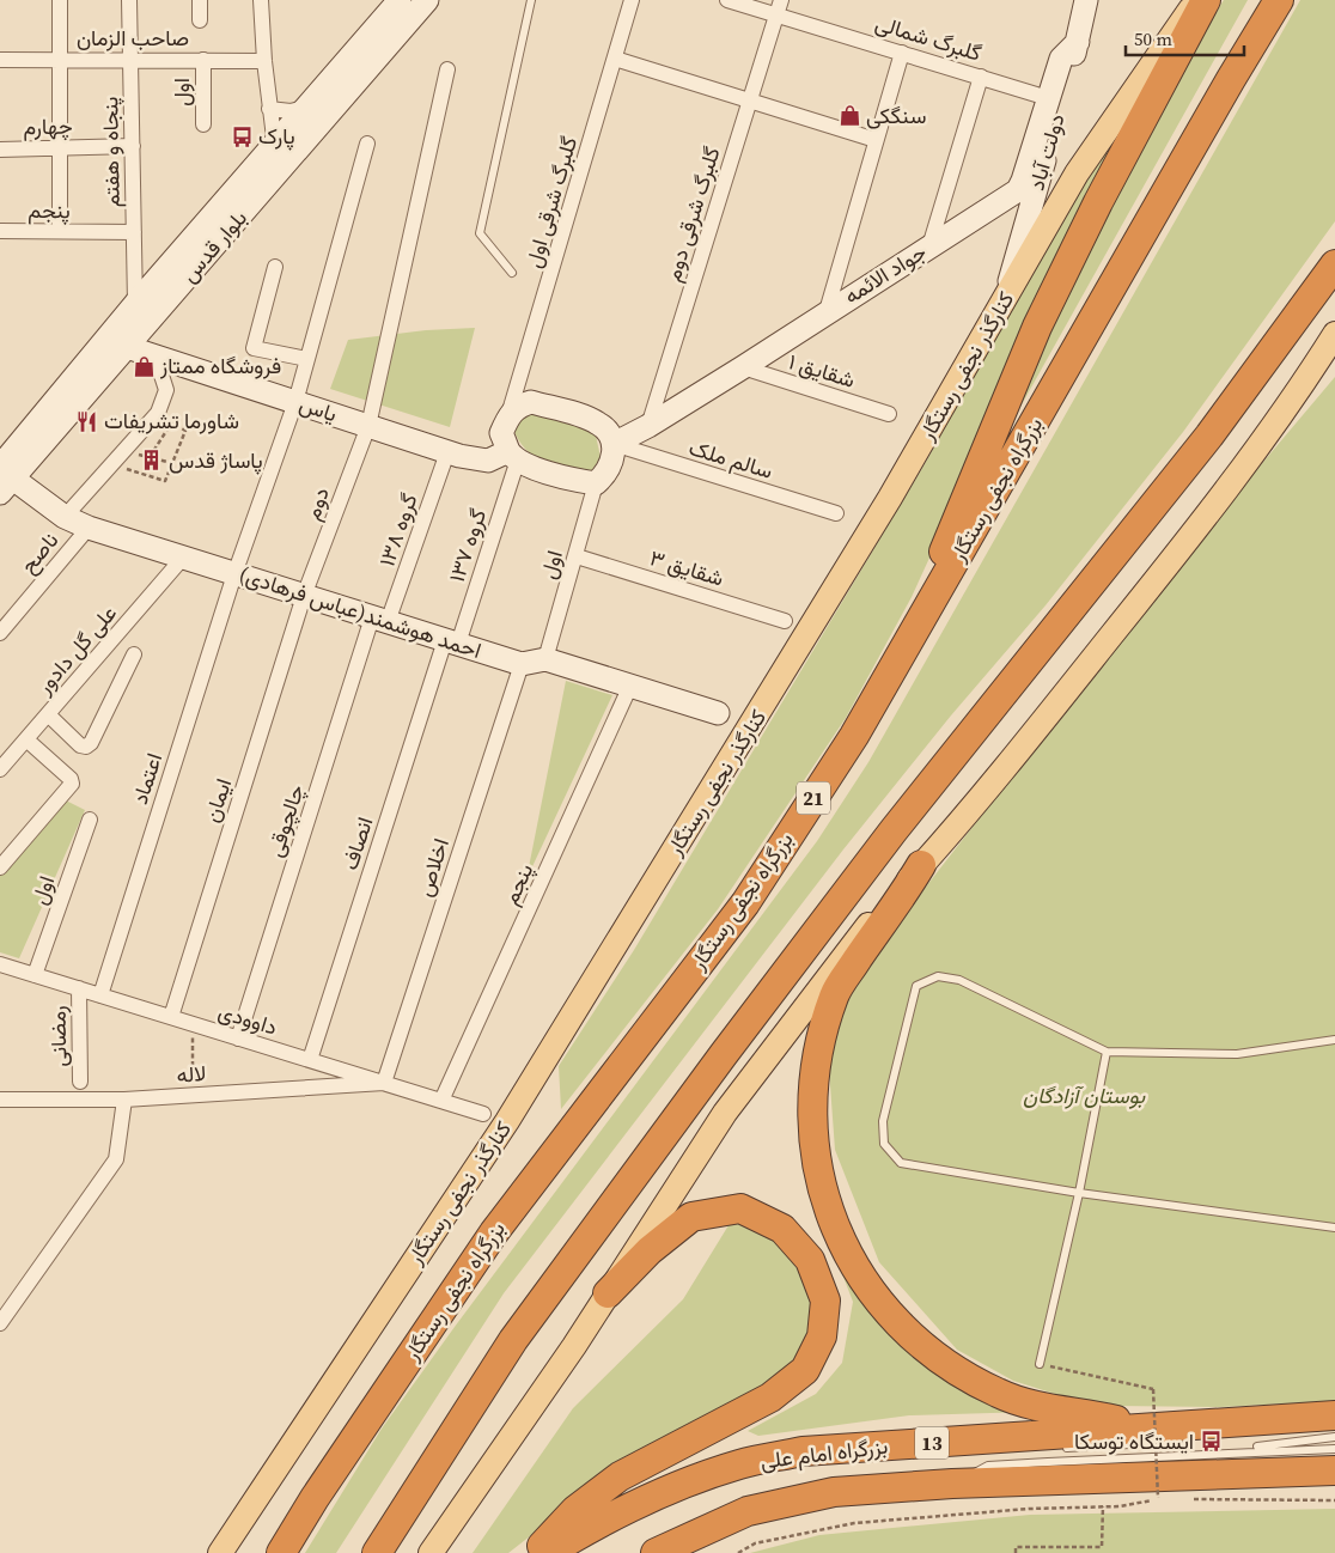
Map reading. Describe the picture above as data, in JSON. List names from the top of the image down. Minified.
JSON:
{"streets":{"highway":["بزرگراه نجفی رستگار","21","13","بزرگراه امام علی"],"main road":["کنارگذر نجفی رستگار"],"street":["صاحب الزمان","گلبرگ شمالی","اول","چهارم","پنجاه و هفتم","دولت آباد","گلبرگ شرقی اول","پنجم","گلبرگ شرقی دوم","بلوار قدس","جواد الائمه","شقایق ۱","یاس","سالم ملک","دوم","گروه ۱۳۸","گروه ۱۳۷","ناصح","شقایق ۳","احمد هوشمند(عباس فرهادی)","علی گل دادور","اعتماد","ایمان","چالچوقی","انصاف","اخلاص","داوودی","رمضانی","لاله"]},"crossings":[["صاحب الزمان","اول"],["صاحب الزمان","پنجاه و هفتم"],["گلبرگ شمالی","گلبرگ شرقی دوم"],["گلبرگ شمالی","جواد الائمه"],["اول","شقایق ۳"],["اول","احمد هوشمند(عباس فرهادی)"],["اول","داوودی"],["چهارم","پنجاه و هفتم"],["پنجاه و هفتم","پنجم"],["پنجاه و هفتم","بلوار قدس"],["دولت آباد","جواد الائمه"],["دولت آباد","کنارگذر نجفی رستگار"],["پنجم","احمد هوشمند(عباس فرهادی)"],["پنجم","داوودی"],["گلبرگ شرقی دوم","جواد الائمه"],["بلوار قدس","یاس"],["بلوار قدس","احمد هوشمند(عباس فرهادی)"],["جواد الائمه","شقایق ۱"],["جواد الائمه","سالم ملک"],["یاس","دوم"],["یاس","گروه ۱۳۸"],["یاس","گروه ۱۳۷"],["دوم","احمد هوشمند(عباس فرهادی)"],["دوم","ایمان"],["گروه ۱۳۸","احمد هوشمند(عباس فرهادی)"],["گروه ۱۳۸","چالچوقی"],["گروه ۱۳۷","احمد هوشمند(عباس فرهادی)"],["گروه ۱۳۷","انصاف"],["ناصح","احمد هوشمند(عباس فرهادی)"],["احمد هوشمند(عباس فرهادی)","علی گل دادور"],["احمد هوشمند(عباس فرهادی)","اعتماد"],["احمد هوشمند(عباس فرهادی)","ایمان"],["احمد هوشمند(عباس فرهادی)","چالچوقی"],["احمد هوشمند(عباس فرهادی)","انصاف"],["احمد هوشمند(عباس فرهادی)","اخلاص"],["اعتماد","داوودی"],["ایمان","داوودی"],["چالچوقی","داوودی"],["انصاف","داوودی"],["اخلاص","داوودی"],["اخلاص","لاله"],["داوودی","رمضانی"],["داوودی","لاله"]],"parks":["بوستان آزادگان"],"places":{"shop":["سنگکی","فروشگاه ممتاز"],"bus stop":["پارک","ایستگاه توسکا"],"restaurant":["شاورما تشریفات"],"building":["پاساژ قدس"]},"scale_bar":"50 m"}
